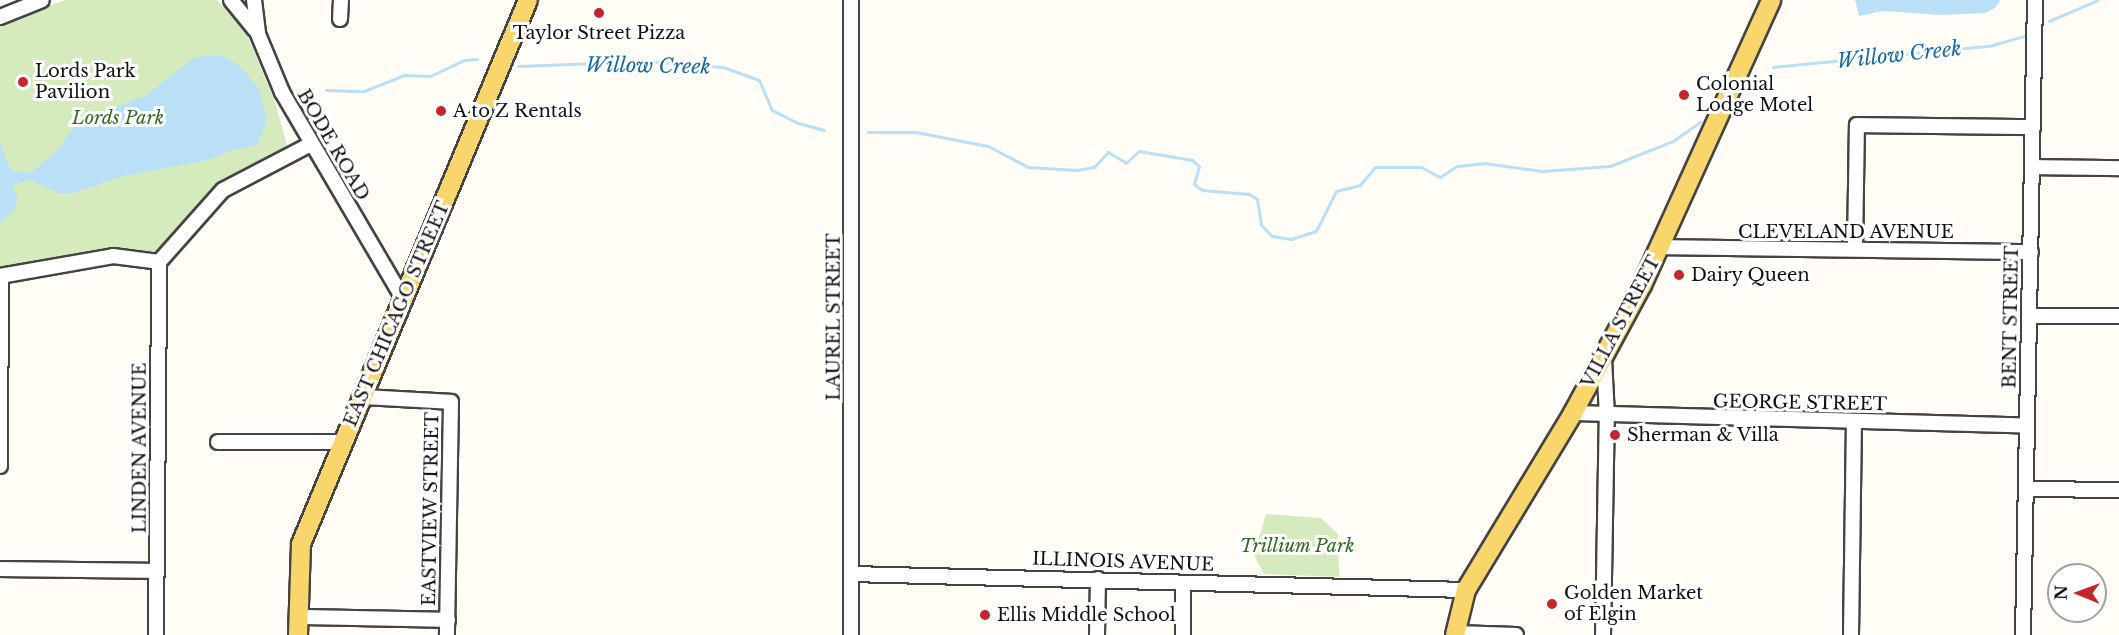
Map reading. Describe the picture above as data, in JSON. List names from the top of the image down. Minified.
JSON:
{"streets":{"main road":["EAST CHICAGO STREET","VILLA STREET"],"street":["BODE ROAD","CLEVELAND AVENUE","LAUREL STREET","BENT STREET","GEORGE STREET","LINDEN AVENUE","EASTVIEW STREET","ILLINOIS AVENUE"]},"crossings":[["BODE ROAD","EAST CHICAGO STREET"],["CLEVELAND AVENUE","BENT STREET"],["CLEVELAND AVENUE","VILLA STREET"],["EAST CHICAGO STREET","EASTVIEW STREET"],["LAUREL STREET","ILLINOIS AVENUE"],["BENT STREET","GEORGE STREET"],["VILLA STREET","GEORGE STREET"],["VILLA STREET","ILLINOIS AVENUE"]],"water":["Willow Creek"],"parks":["Lords Park","Trillium Park"],"places":["Taylor Street Pizza","Lords Park Pavilion","Colonial Lodge Motel","A to Z Rentals","Dairy Queen","Sherman & Villa","Golden Market of Elgin","Ellis Middle School"],"north":"left"}
